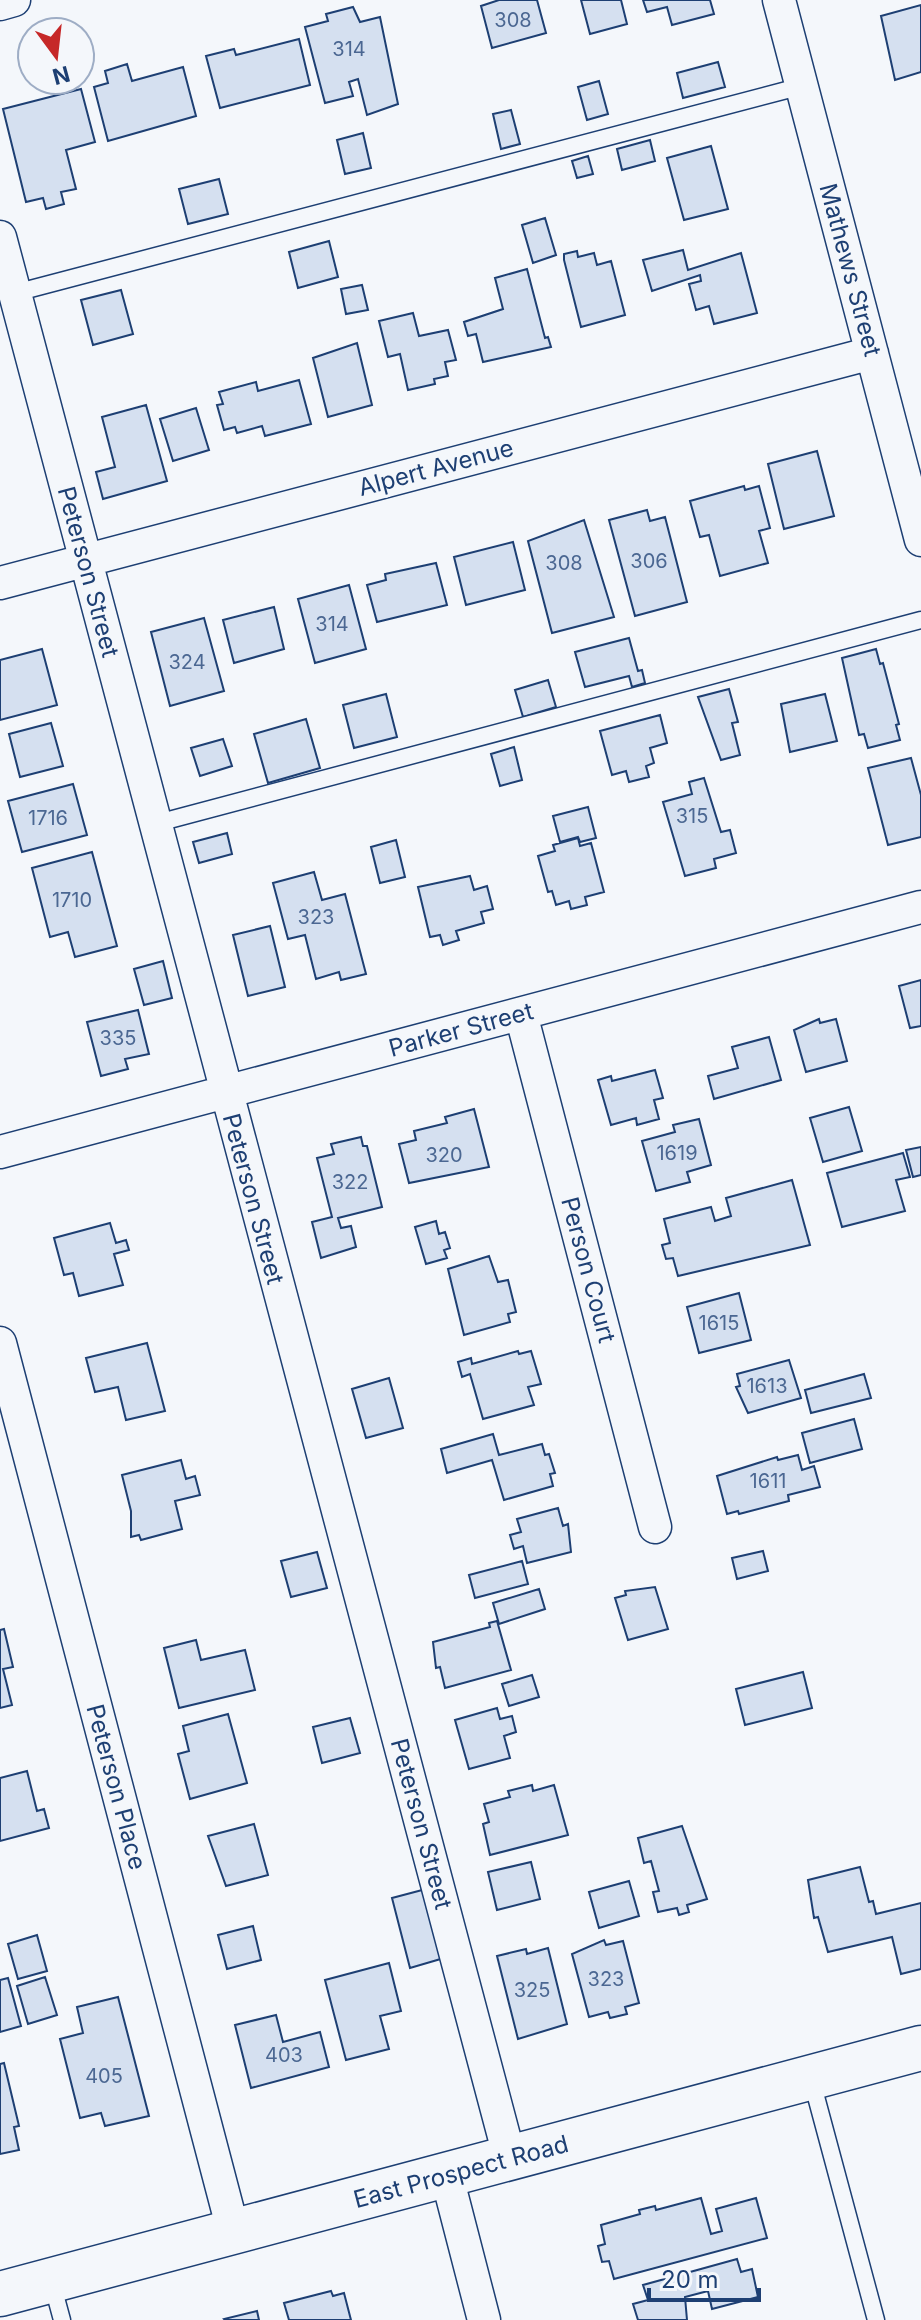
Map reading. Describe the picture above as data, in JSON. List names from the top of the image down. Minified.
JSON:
{"streets":{"main road":["East Prospect Road"],"street":["Mathews Street","Alpert Avenue","Peterson Street","Parker Street","Person Court","Peterson Place"]},"crossings":[["Mathews Street","Alpert Avenue"],["Alpert Avenue","Peterson Street"],["Peterson Street","Parker Street"],["Peterson Street","East Prospect Road"],["Parker Street","Person Court"],["Peterson Place","East Prospect Road"]],"house_numbers":["308","314","306","308","314","324","315","1716","1710","323","335","1619","320","322","1615","1613","1611","323","325","403","405"],"scale_bar":"20 m","north":"bottom"}
